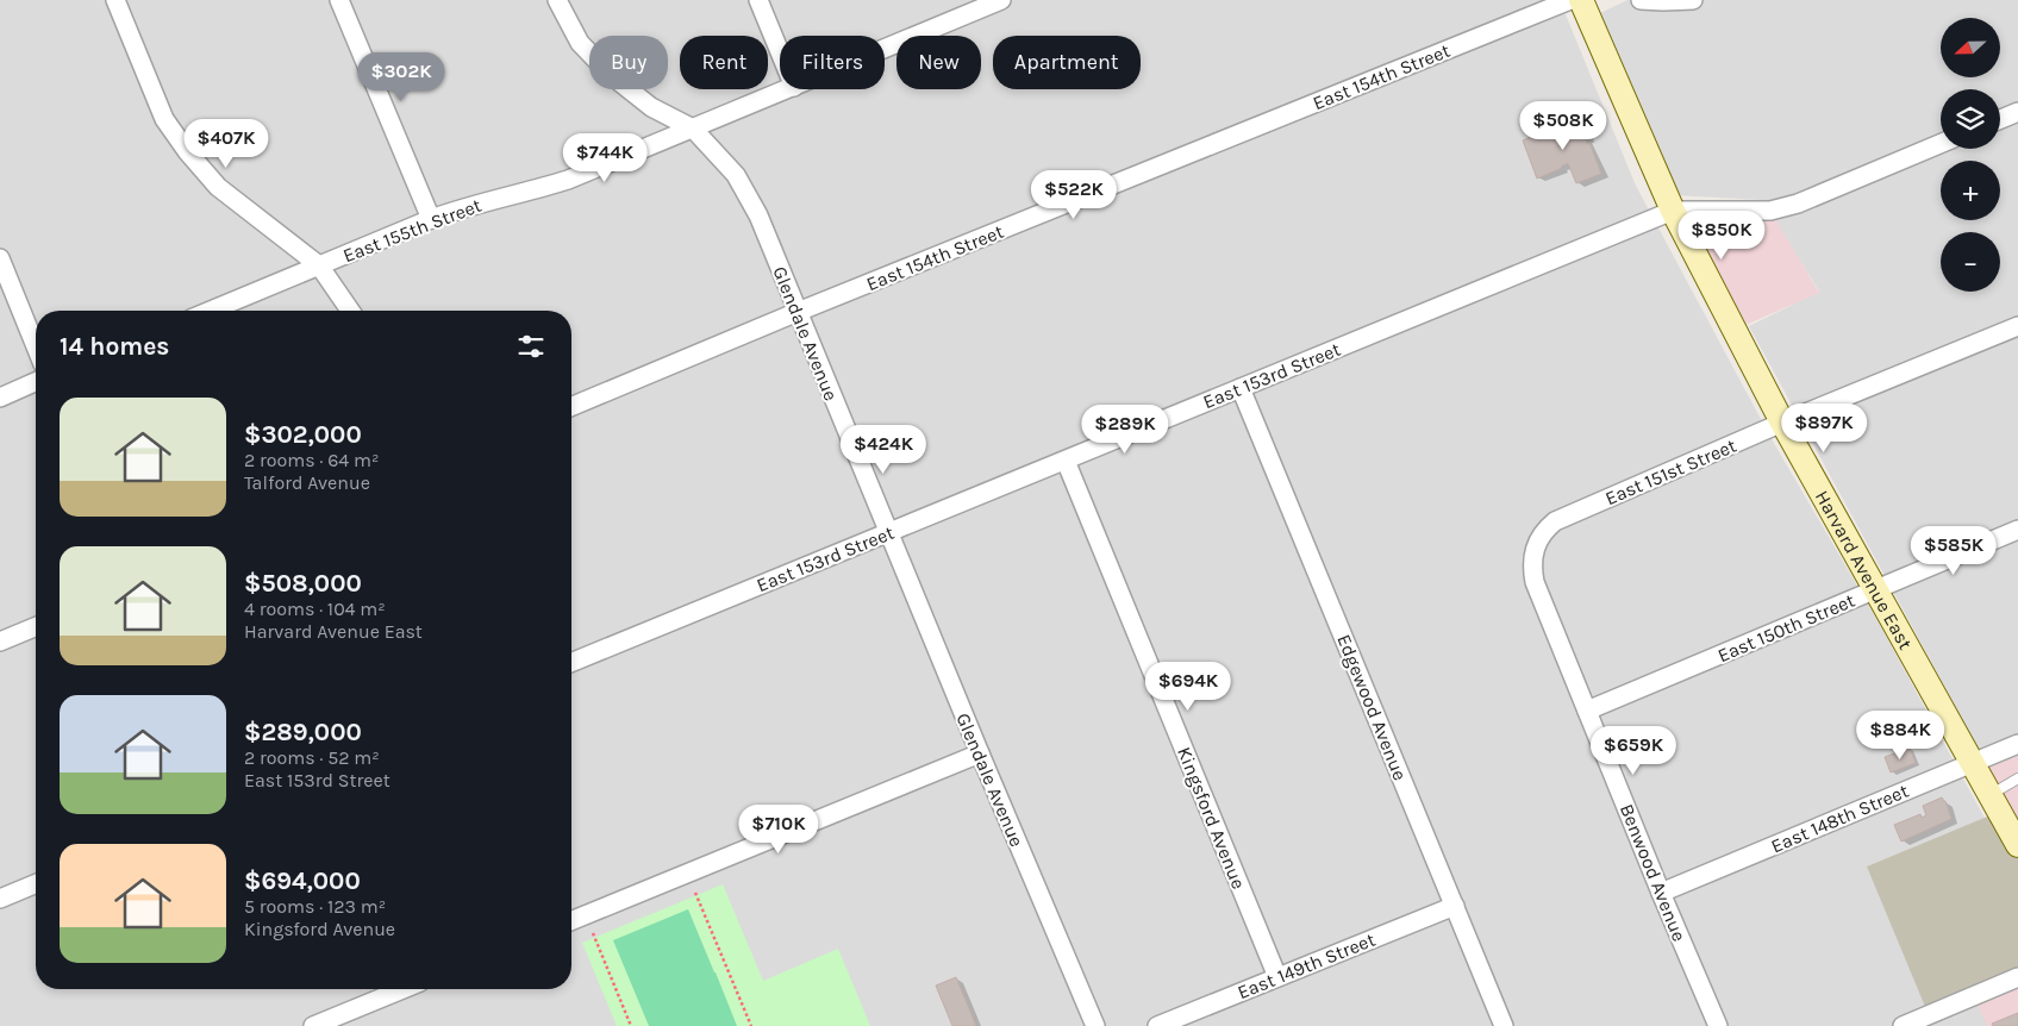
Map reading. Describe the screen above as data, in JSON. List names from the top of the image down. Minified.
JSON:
{"streets":{"main road":["Harvard Avenue East"],"street":["East 154th Street","East 155th Street","Glendale Avenue","East 153rd Street","East 151st Street","East 150th Street","Edgewood Avenue","Kingsford Avenue","East 148th Street","Benwood Avenue","East 149th Street"]},"crossings":[["East 154th Street","Glendale Avenue"],["East 155th Street","Glendale Avenue"],["Glendale Avenue","East 153rd Street"],["East 153rd Street","Harvard Avenue East"],["East 153rd Street","Edgewood Avenue"],["East 153rd Street","Kingsford Avenue"],["East 151st Street","Harvard Avenue East"],["East 151st Street","Benwood Avenue"],["Harvard Avenue East","East 150th Street"],["Harvard Avenue East","East 148th Street"],["East 150th Street","Benwood Avenue"],["Edgewood Avenue","East 149th Street"],["Kingsford Avenue","East 149th Street"],["East 148th Street","Benwood Avenue"]],"north":"left","page":{"map_buttons":["+","−"],"chip":["Buy","Rent","Filters","New","Apartment"],"price":["$302K","$508K","$407K","$744K","$522K","$850K","$897K","$289K","$424K","$585K","$694K","$884K","$659K","$710K"],"heading":"14 homes","list":[{"name":"$302,000","note":"2 rooms · 64 m² · Talford Avenue"},{"name":"$508,000","note":"4 rooms · 104 m² · Harvard Avenue East"},{"name":"$289,000","note":"2 rooms · 52 m² · East 153rd Street"},{"name":"$694,000","note":"5 rooms · 123 m² · Kingsford Avenue"}]}}
